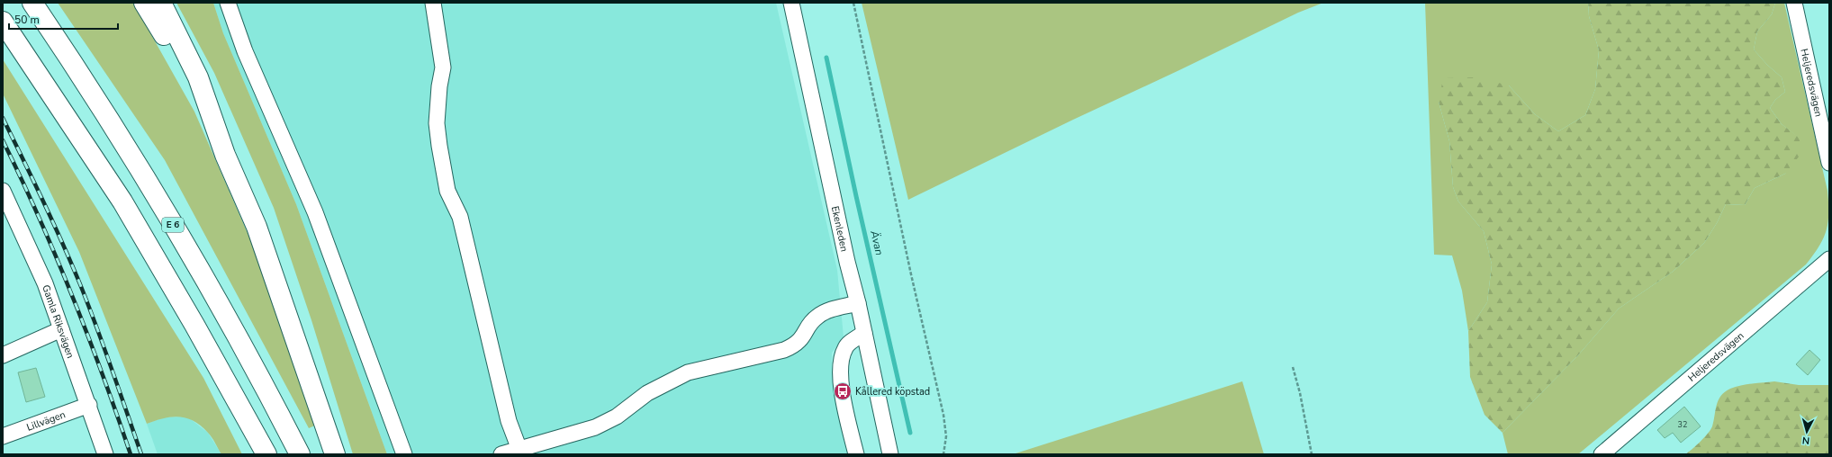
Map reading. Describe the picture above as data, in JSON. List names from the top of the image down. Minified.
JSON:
{"streets":{"highway":["E 6"],"street":["Heljeredsvägen","Ekenleden","Gamla Riksvägen","Lillvägen"]},"crossings":[["Gamla Riksvägen","Lillvägen"]],"water":["Ävan"],"places":{"bus stop":["Kållered köpstad"]},"house_numbers":["32"],"scale_bar":"50 m","north":"bottom"}
